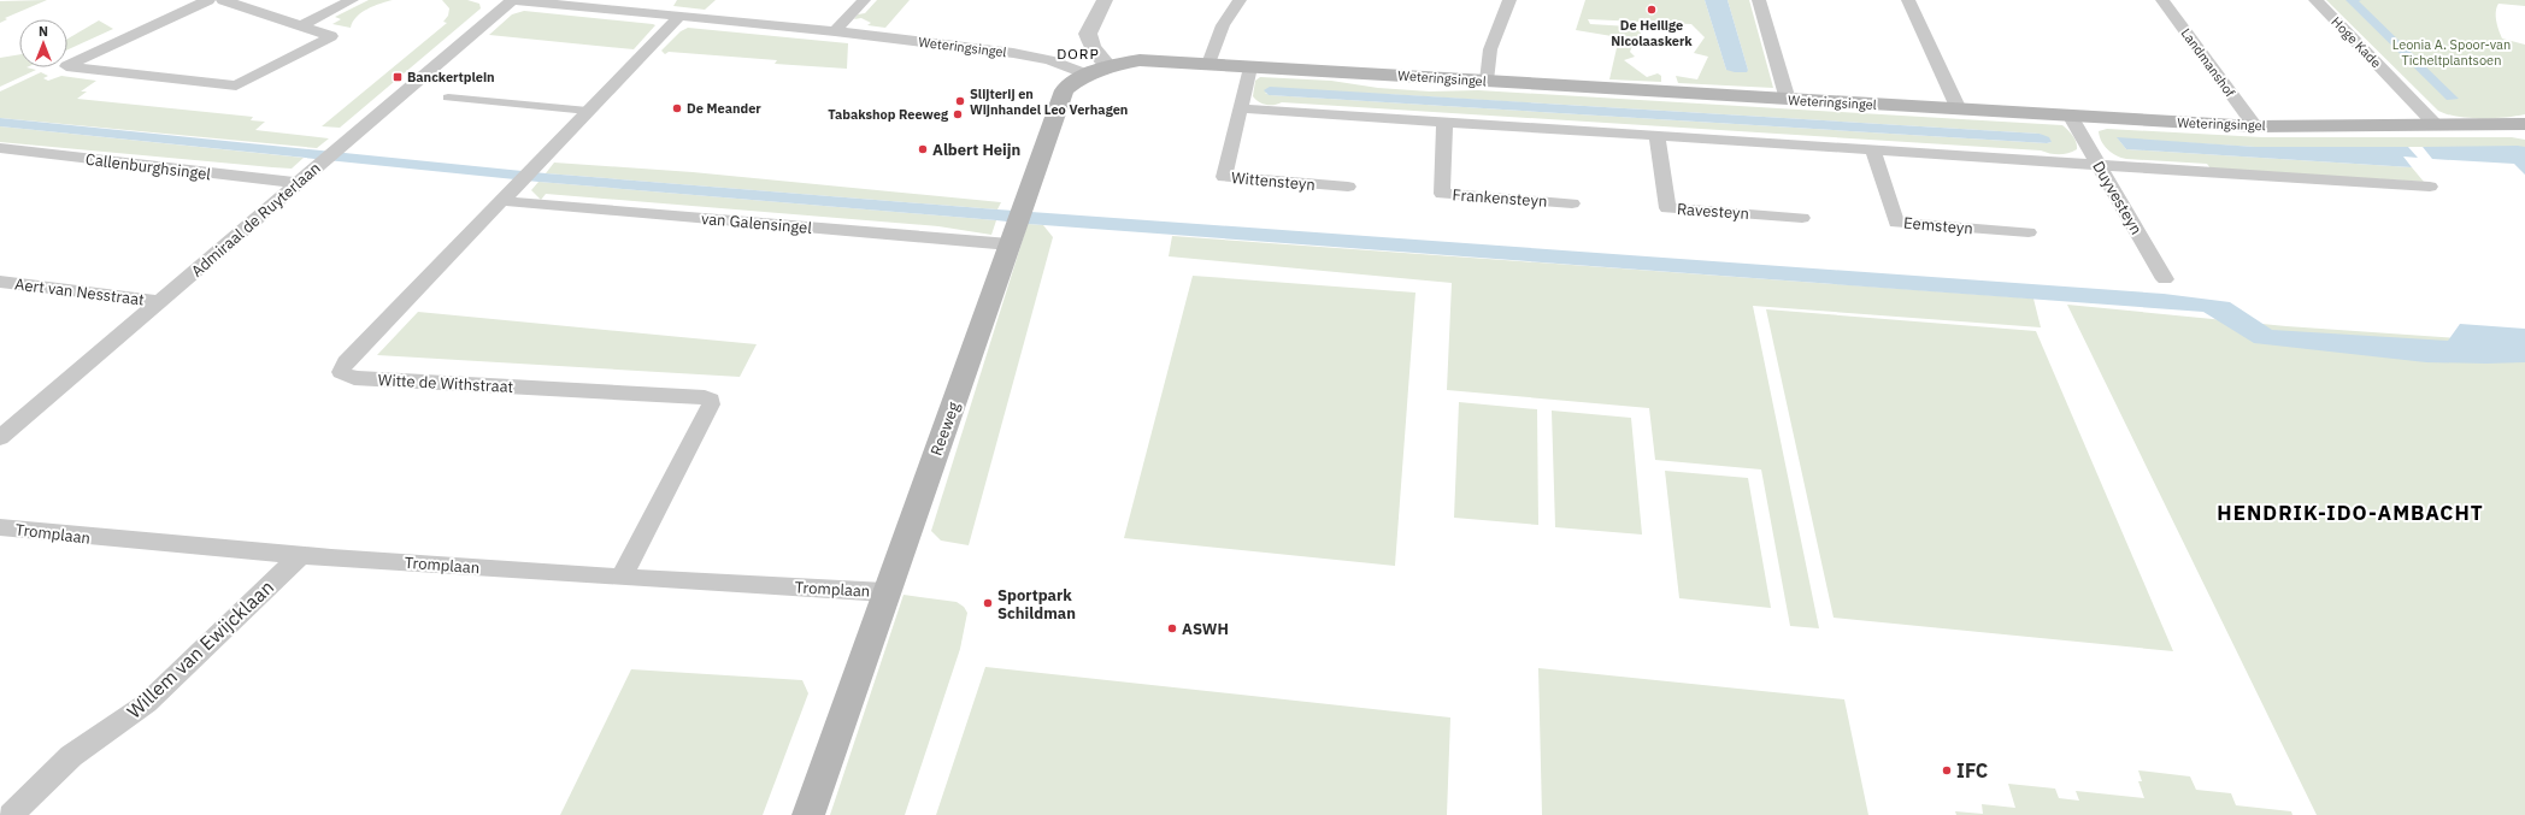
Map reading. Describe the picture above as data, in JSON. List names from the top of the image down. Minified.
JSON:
{"streets":{"main road":["Weteringsingel","Reeweg"],"street":["Hoge Kade","Landmanshof","Callenburghsingel","Wittensteyn","Frankensteyn","Duyvesteyn","Ravesteyn","Admiraal de Ruyterlaan","van Galensingel","Eemsteyn","Aert van Nesstraat","Witte de Withstraat","Tromplaan","Willem van Ewijcklaan"]},"crossings":[["Hoge Kade","Weteringsingel"],["Weteringsingel","Landmanshof"],["Weteringsingel","Wittensteyn"],["Weteringsingel","Duyvesteyn"],["Weteringsingel","Admiraal de Ruyterlaan"],["Weteringsingel","Witte de Withstraat"],["Weteringsingel","Reeweg"],["Callenburghsingel","Admiraal de Ruyterlaan"],["Admiraal de Ruyterlaan","Aert van Nesstraat"],["van Galensingel","Witte de Withstraat"],["van Galensingel","Reeweg"],["Witte de Withstraat","Tromplaan"],["Reeweg","Tromplaan"],["Tromplaan","Willem van Ewijcklaan"]],"districts":["DORP","HENDRIK-IDO-AMBACHT"],"parks":["Leonia A. Spoor-van Ticheltplantsoen"],"places":{"other":["De Heilige Nicolaaskerk","Slijterij en Wijnhandel Leo Verhagen","De Meander","Tabakshop Reeweg","Albert Heijn","Sportpark Schildman","ASWH","IFC"],"transit":["Banckertplein"]},"north":"top"}
